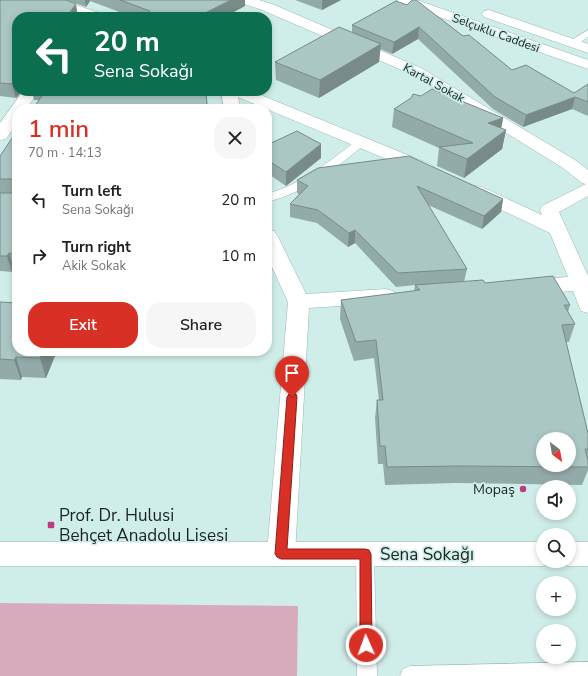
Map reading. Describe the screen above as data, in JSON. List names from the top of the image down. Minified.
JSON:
{"streets":{"street":["Selçuklu Caddesi","Kartal Sokak","Sena Sokağı"]},"places":{"other":["Mopaş"],"transit":["Prof. Dr. Hulusi Behçet Anadolu Lisesi"]},"north":"bottom right","page":{"turn":["20 m","Sena Sokağı"],"heading":["1 min","70 m · 14:13"],"list":[{"name":"Turn left","note":"Sena Sokağı","value":"20 m"},{"name":"Turn right","note":"Akik Sokak","value":"10 m"}],"buttons":["Exit","Share"],"map_buttons":["+","−"]}}
